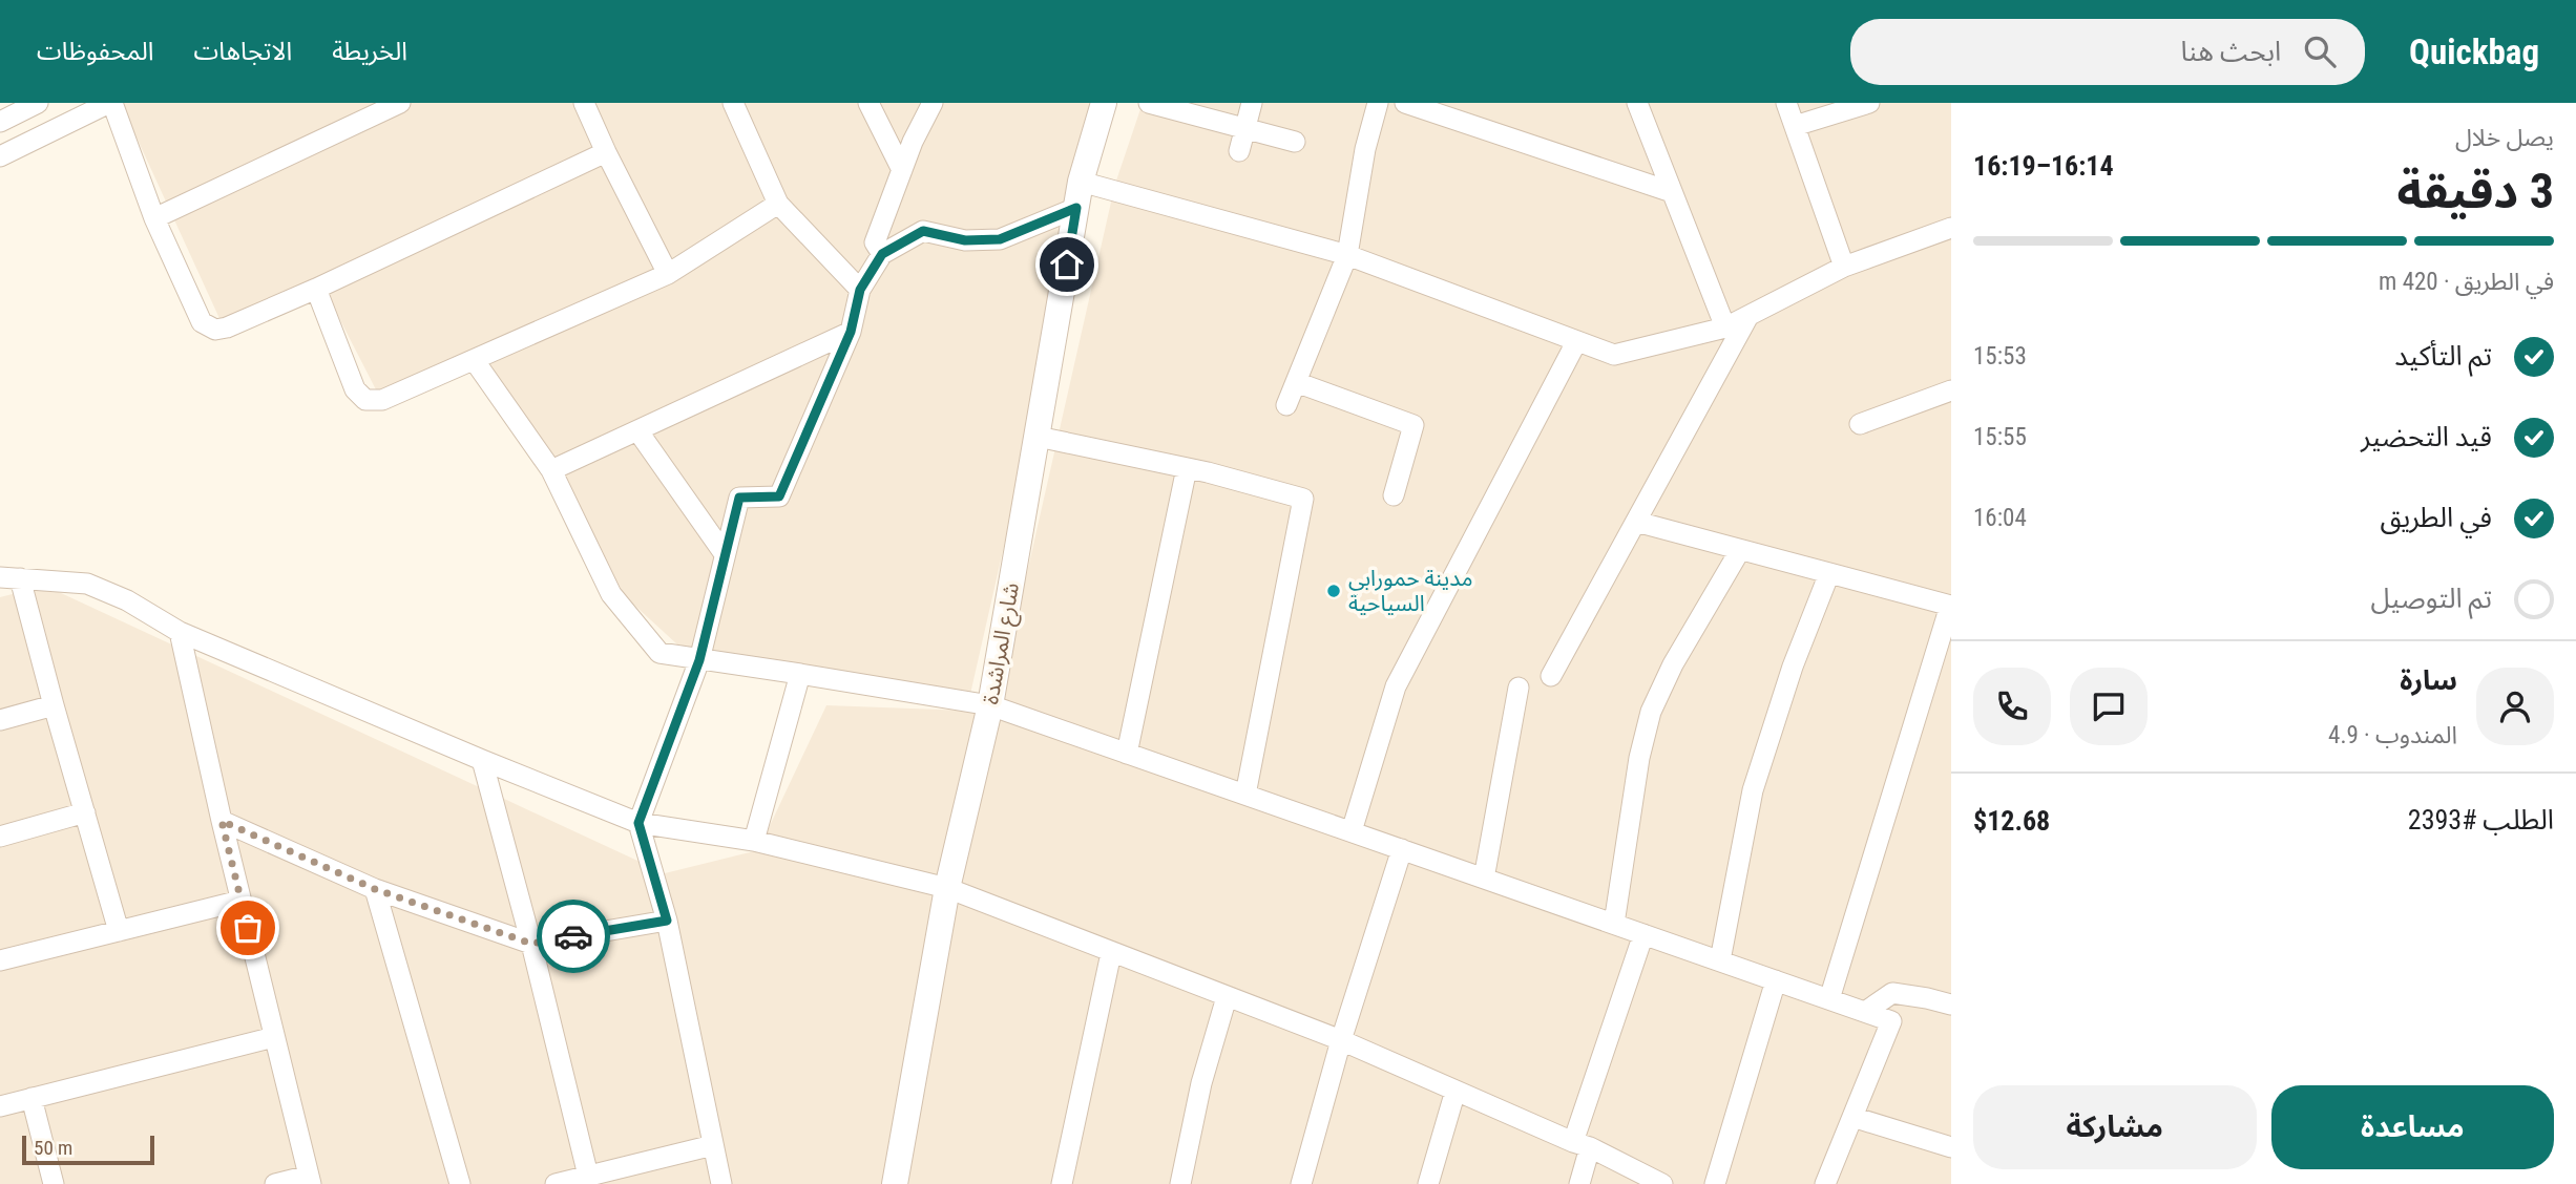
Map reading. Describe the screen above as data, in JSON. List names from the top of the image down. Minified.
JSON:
{"streets":{"street":["شارع المراشدة"]},"places":["مدينة حمورابي السياحية"],"scale_bar":"50 m","page":{"header":"Quickbag","search":"ابحث هنا","nav":["الخريطة","الاتجاهات","المحفوظات"],"heading":["3 دقيقة","يصل خلال","16:14–16:19"],"panel":["سارة","المندوب · 4.9","الطلب #2393","$12.68"],"bar":"في الطريق · 420 m","list":[["تم التأكيد","15:53"],["قيد التحضير","15:55"],["في الطريق","16:04"],"تم التوصيل"],"buttons":["مساعدة","مشاركة"],"scale":"50 m"}}
